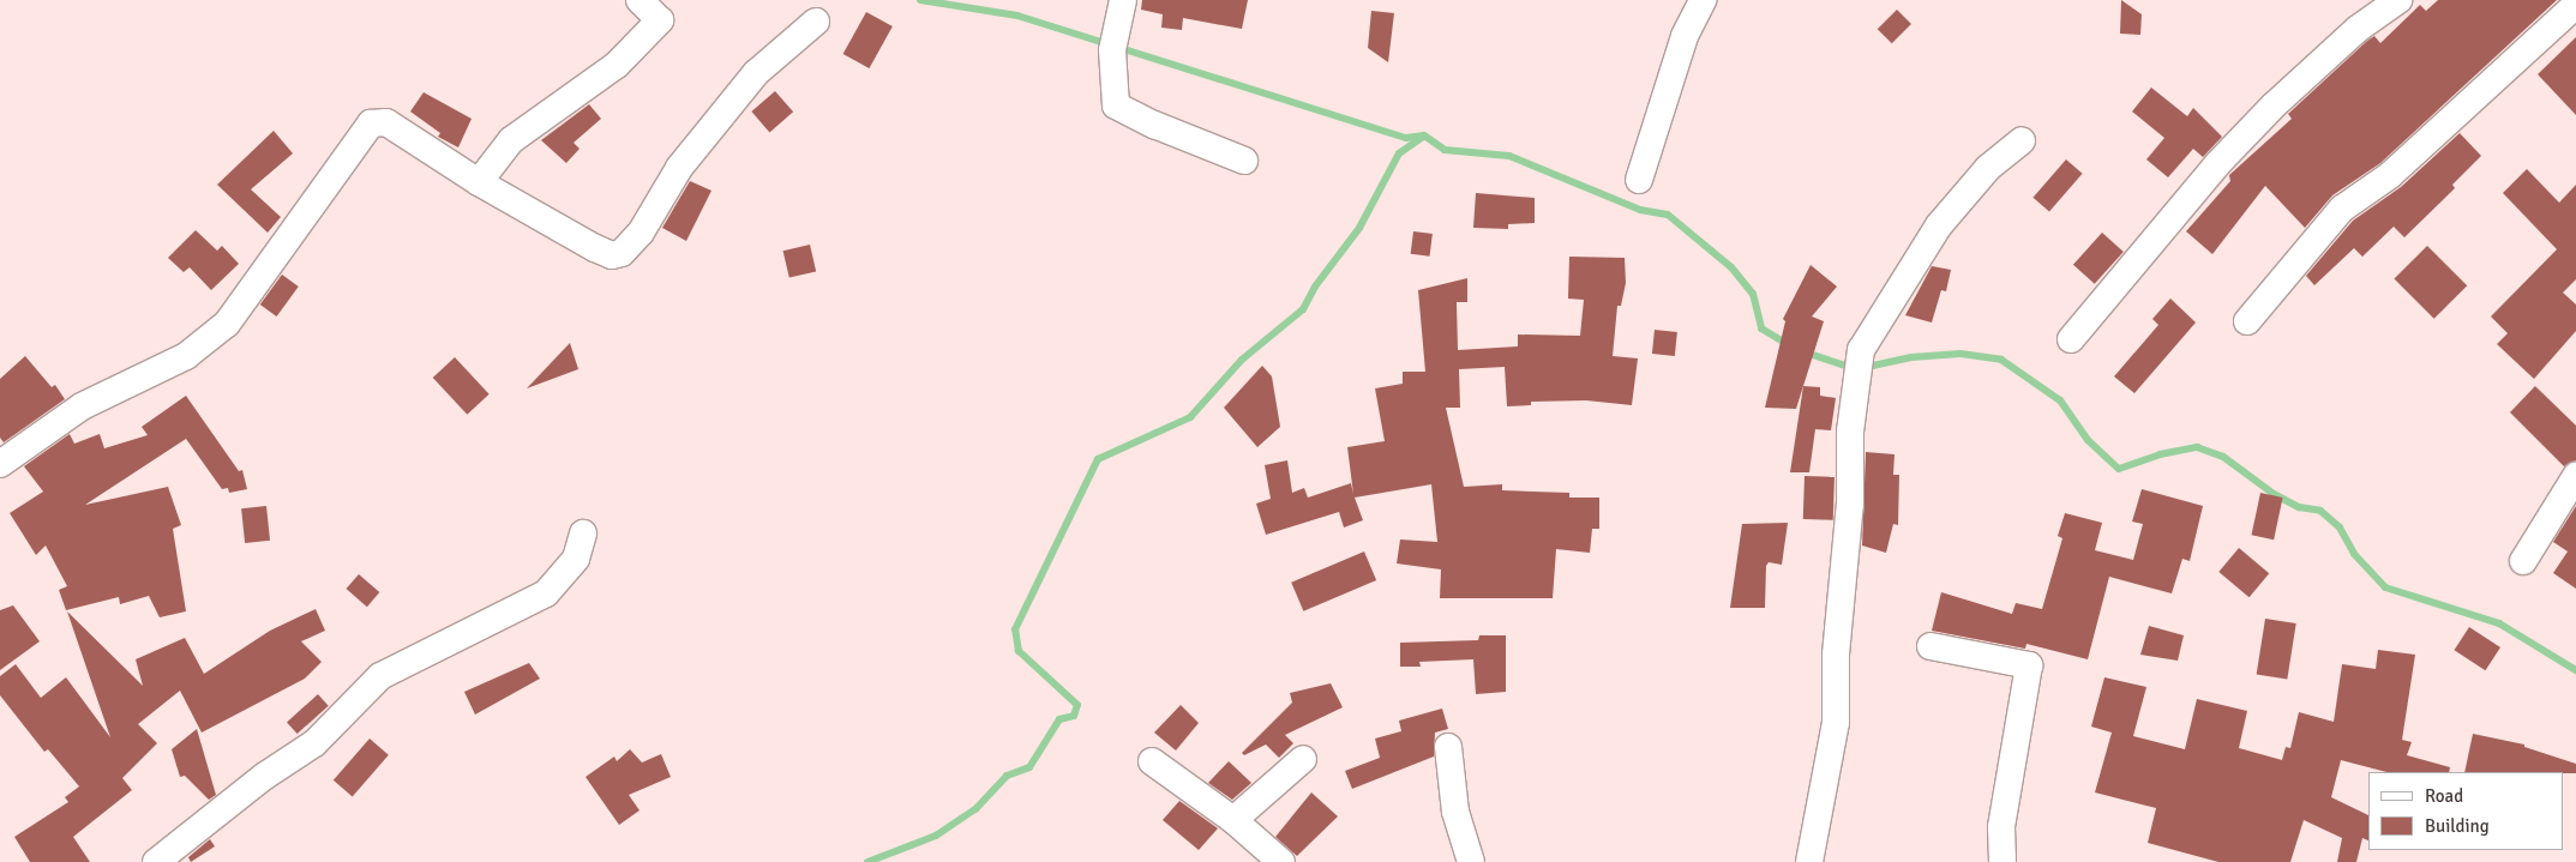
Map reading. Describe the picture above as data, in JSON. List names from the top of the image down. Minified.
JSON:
{"legend":["Road","Building"]}
